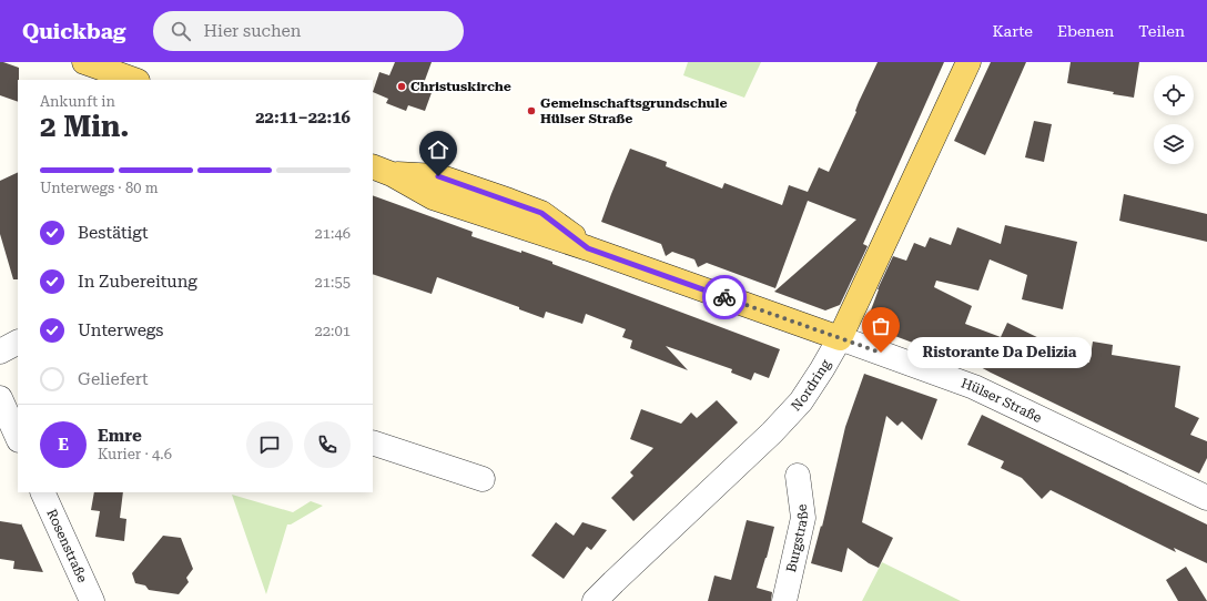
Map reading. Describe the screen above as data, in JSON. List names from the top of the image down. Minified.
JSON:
{"streets":{"main road":["Nordring","Hülser Straße"],"street":["Burgstraße","Rosenstraße"]},"crossings":[["Nordring","Hülser Straße"]],"places":["Christuskirche","Gemeinschaftsgrundschule Hülser Straße","Ristorante Da Delizia"],"page":{"header":"Quickbag","search":"Hier suchen","nav":["Karte","Ebenen","Teilen"],"heading":["2 Min.","Ankunft in","22:11–22:16"],"panel":["Emre","Kurier · 4.6"],"bar":"Unterwegs · 80 m","list":[["Bestätigt","21:46"],["In Zubereitung","21:55"],["Unterwegs","22:01"],"Geliefert"],"bubble":"Ristorante Da Delizia","round":"E"}}
